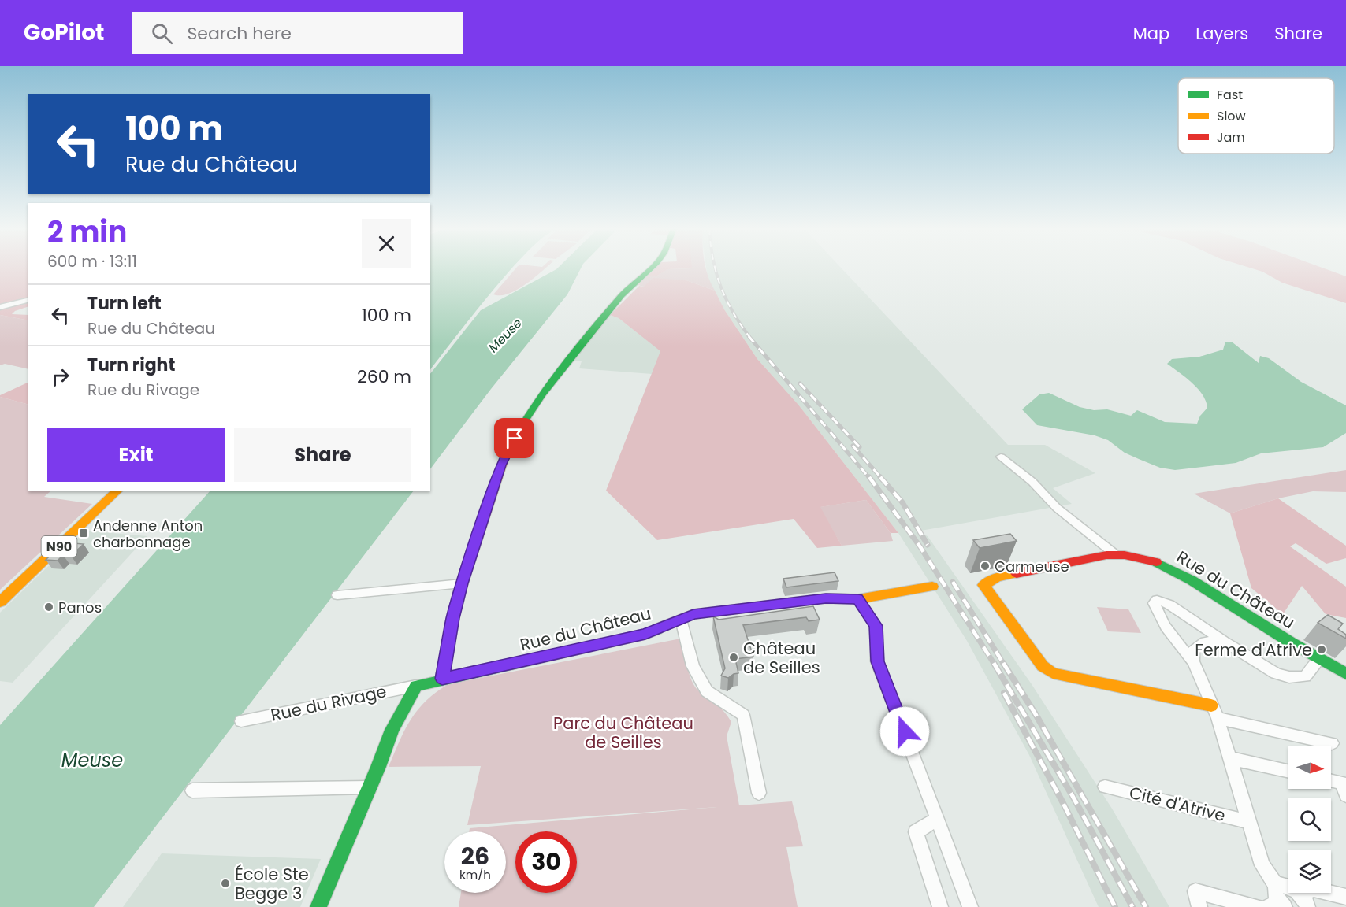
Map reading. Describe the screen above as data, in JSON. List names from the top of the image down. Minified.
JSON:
{"streets":{"street":["N90","Rue du Château","Rue du Rivage","Cité d'Atrive"]},"crossings":[["Rue du Château","Rue du Rivage"],["Rue du Château","Cité d'Atrive"]],"water":["Meuse"],"parks":["Parc du Château de Seilles"],"places":{"transit":["Andenne Anton charbonnage"],"other":["Carmeuse","Panos","Ferme d'Atrive","Château de Seilles","École Ste Begge 3"]},"legend":["Fast","Slow","Jam"],"north":"right","page":{"header":"GoPilot","search":"Search here","nav":["Map","Layers","Share"],"turn":["100 m","Rue du Château"],"heading":["2 min","600 m · 13:11"],"list":[{"name":"Turn left","note":"Rue du Château","value":"100 m"},{"name":"Turn right","note":"Rue du Rivage","value":"260 m"}],"buttons":["Exit","Share"],"speed":"26 km/h","limit":"30"}}
